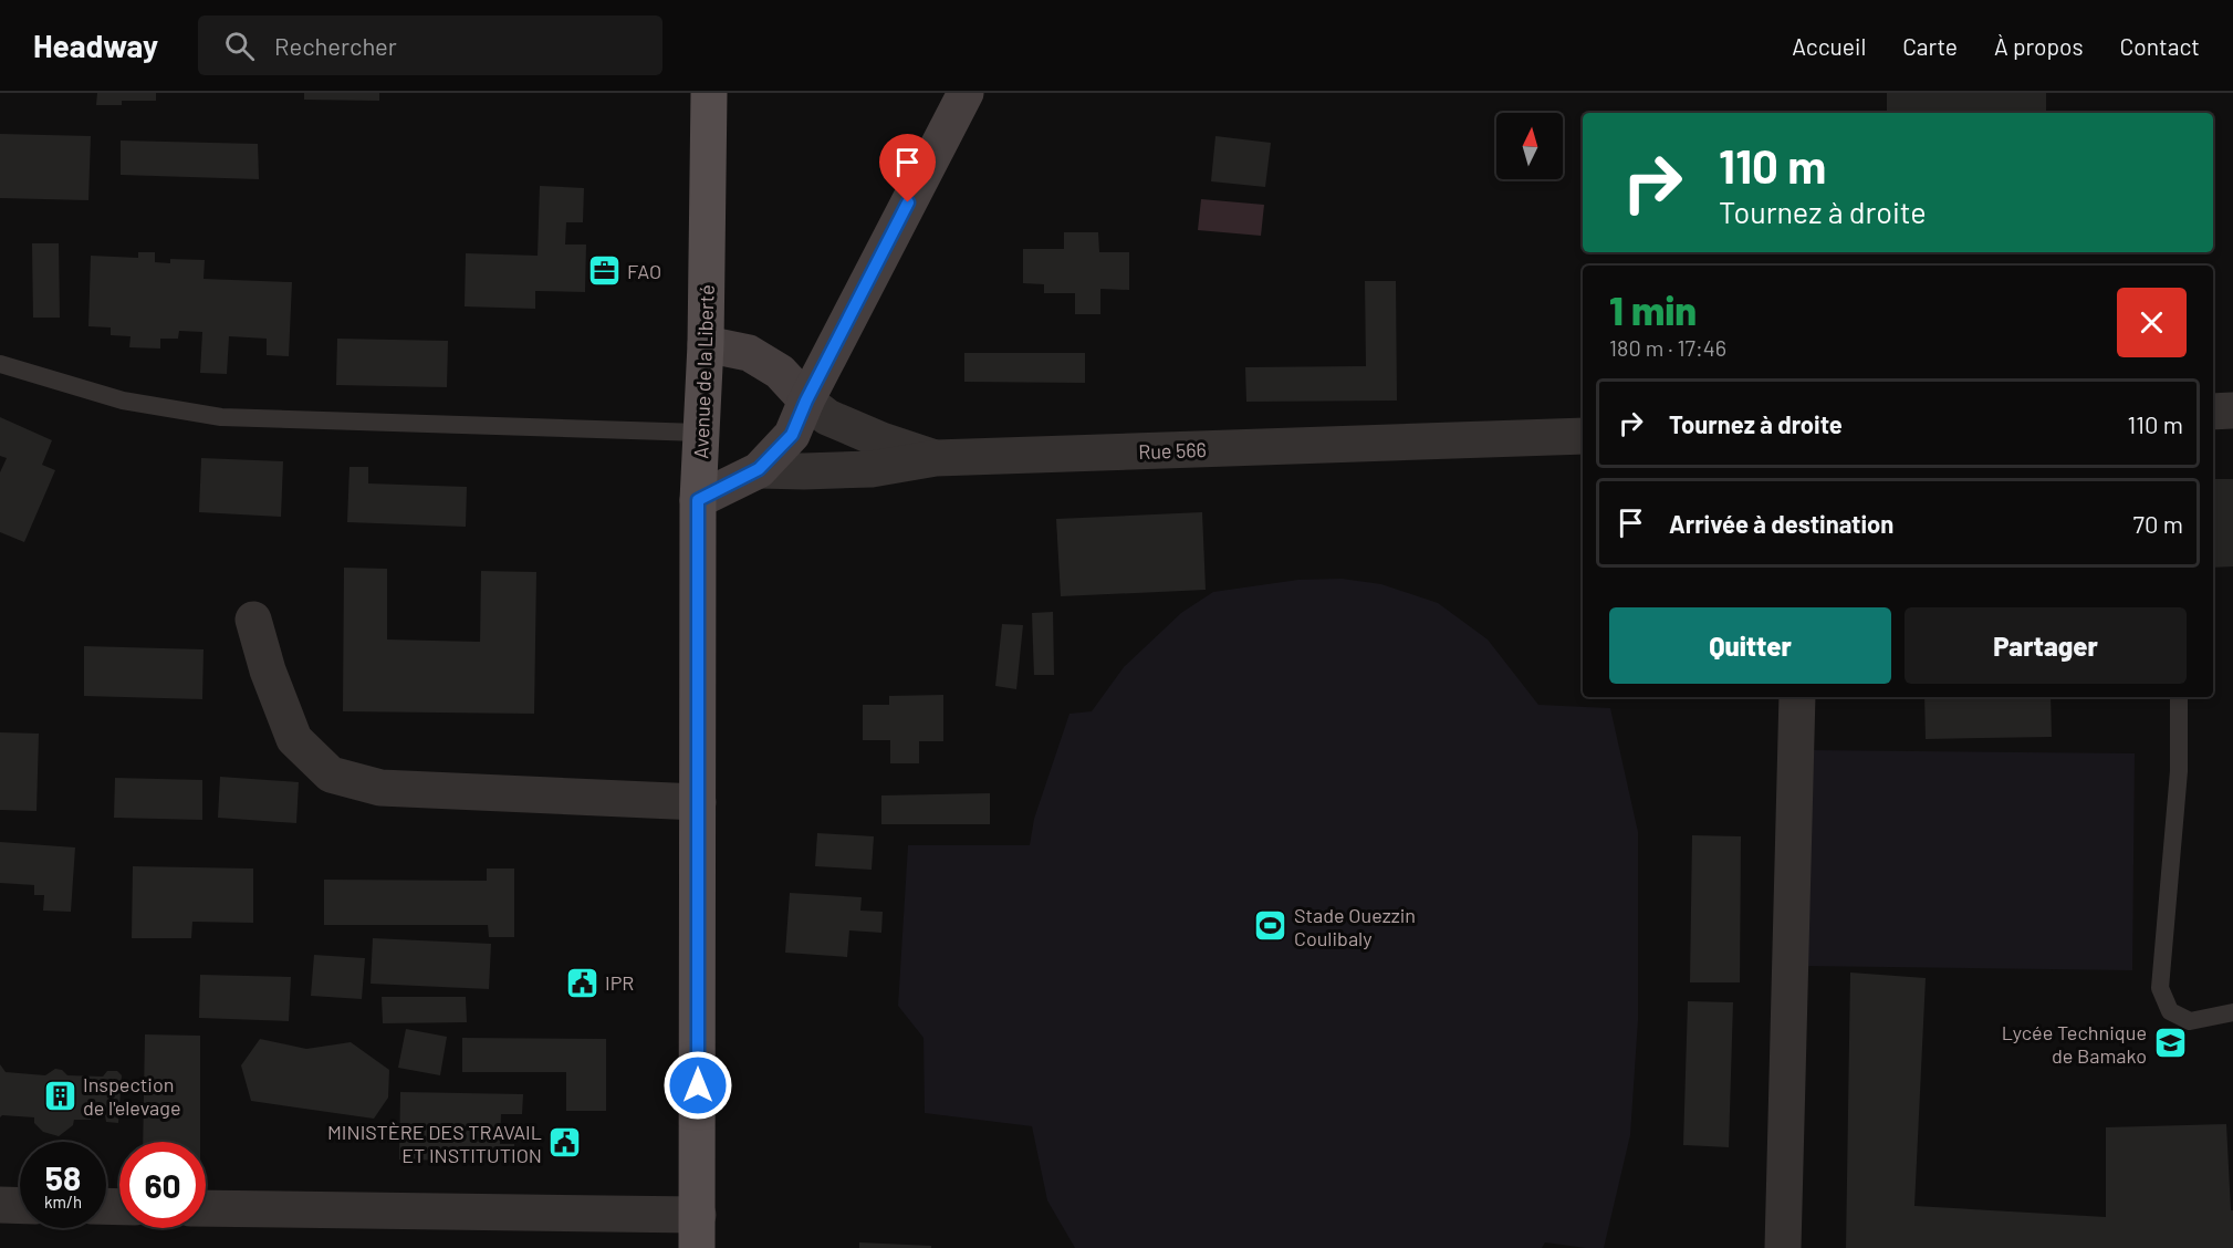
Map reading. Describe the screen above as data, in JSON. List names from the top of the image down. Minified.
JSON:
{"streets":{"main road":["Avenue de la Liberté"],"street":["Rue 566"]},"places":{"office":["FAO"],"sports":["Stade Ouezzin Coulibaly"],"public building":["IPR","MINISTÈRE DES TRAVAIL ET INSTITUTION"],"school or university":["Lycée Technique de Bamako"],"building":["Inspection de l'elevage"]},"north":"top","page":{"header":"Headway","search":"Rechercher","nav":["Accueil","Carte","À propos","Contact"],"turn":["110 m","Tournez à droite"],"heading":["1 min","180 m · 17:46"],"list":[{"name":"Tournez à droite","value":"110 m"},{"name":"Arrivée à destination","value":"70 m"}],"buttons":["Quitter","Partager"],"speed":"58 km/h","limit":"60"}}
